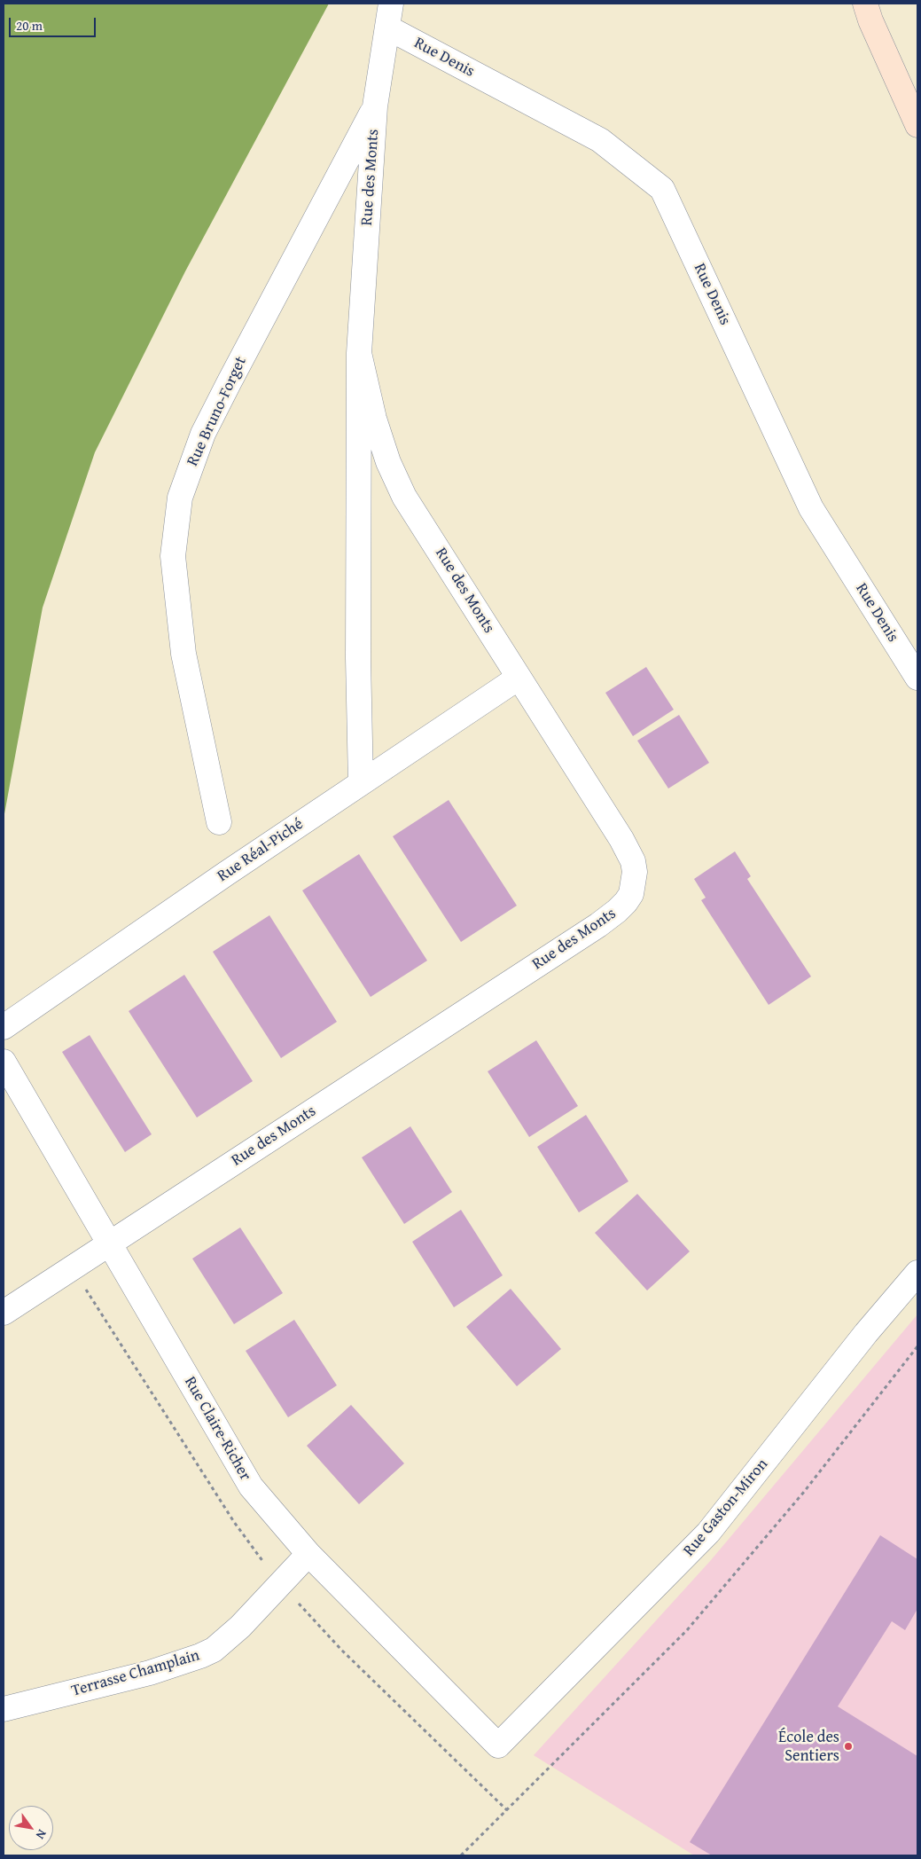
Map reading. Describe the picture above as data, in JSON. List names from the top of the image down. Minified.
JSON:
{"streets":{"street":["Rue Denis","Rue des Monts","Rue Bruno-Forget","Rue Réal-Piché","Rue Claire-Richer","Rue Gaston-Miron","Terrasse Champlain"]},"crossings":[["Rue Denis","Rue des Monts"],["Rue des Monts","Rue Bruno-Forget"],["Rue des Monts","Rue Réal-Piché"],["Rue des Monts","Rue Claire-Richer"],["Rue Claire-Richer","Rue Gaston-Miron"],["Rue Claire-Richer","Terrasse Champlain"]],"places":["École des Sentiers"],"scale_bar":"20 m","north":"bottom right"}
